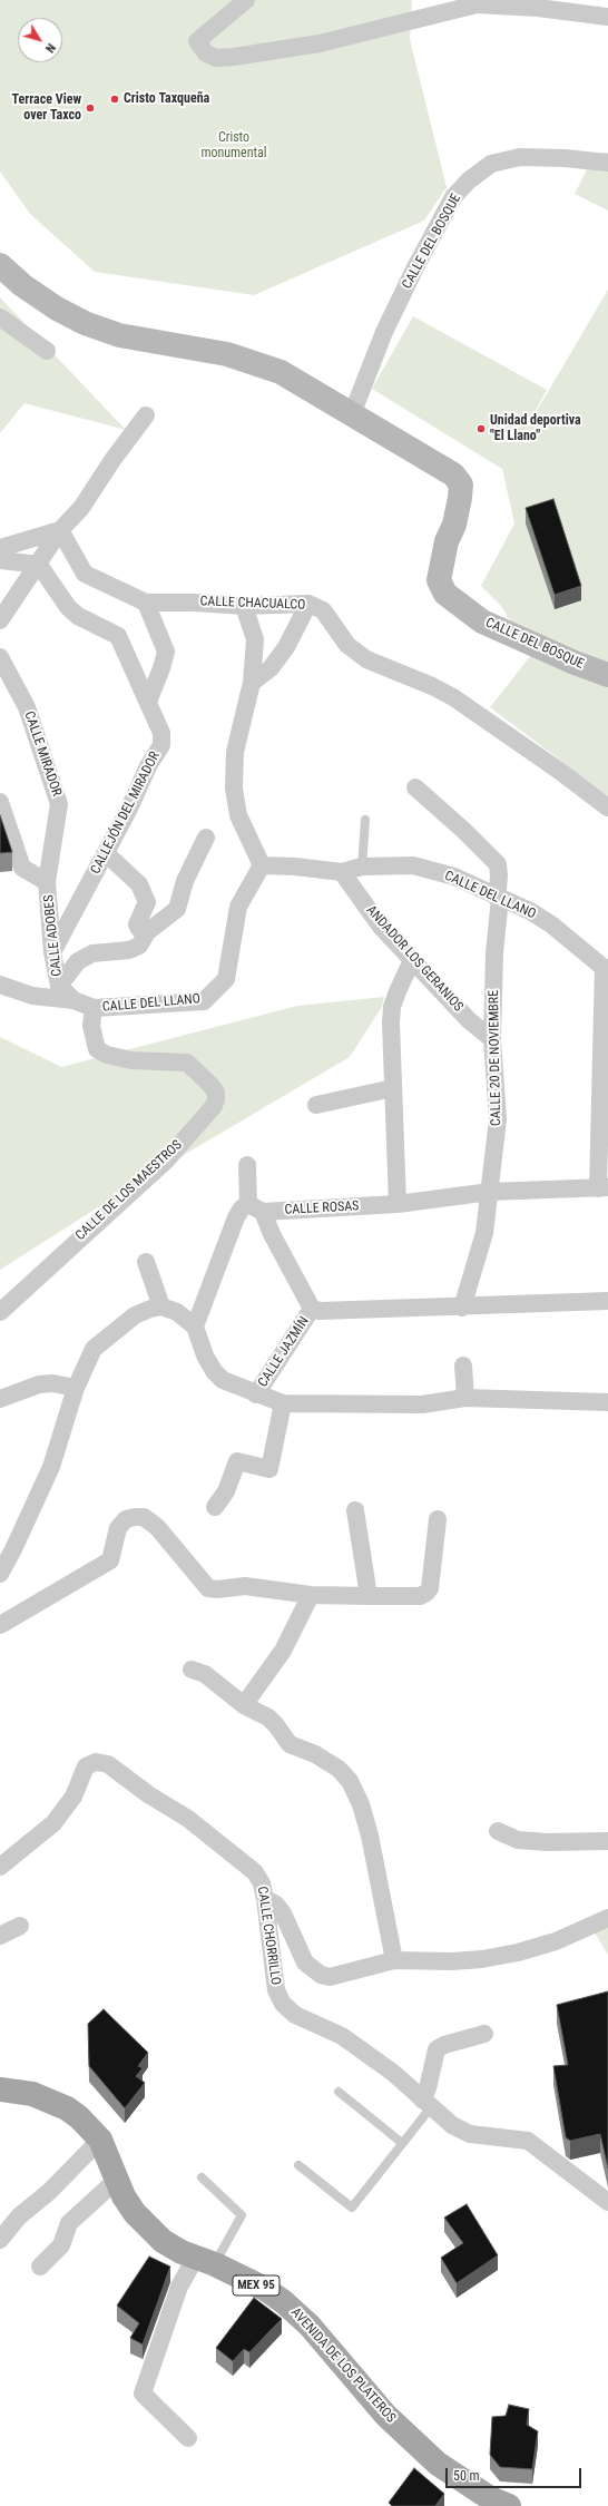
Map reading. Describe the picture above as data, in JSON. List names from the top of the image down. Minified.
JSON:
{"streets":{"main road":["MEX 95","AVENIDA DE LOS PLATEROS"],"street":["CALLE DEL BOSQUE","CALLE CHACUALCO","CALLE MIRADOR","CALLEJÓN DEL MIRADOR","CALLE DEL LLANO","CALLE ADOBES","ANDADOR LOS GERANIOS","CALLE 20 DE NOVIEMBRE","CALLE DE LOS MAESTROS","CALLE ROSAS","CALLE JAZMÍN","CALLE CHORRILLO"]},"crossings":[["CALLE MIRADOR","CALLE ADOBES"],["CALLEJÓN DEL MIRADOR","CALLE ADOBES"],["CALLE DEL LLANO","CALLE ADOBES"],["CALLE DEL LLANO","ANDADOR LOS GERANIOS"],["CALLE DEL LLANO","CALLE 20 DE NOVIEMBRE"],["CALLE DEL LLANO","CALLE DE LOS MAESTROS"],["ANDADOR LOS GERANIOS","CALLE 20 DE NOVIEMBRE"],["CALLE 20 DE NOVIEMBRE","CALLE ROSAS"]],"parks":["Cristo monumental"],"places":["Cristo Taxqueña","Terrace View over Taxco","Unidad deportiva \"El Llano\""],"scale_bar":"50 m","north":"bottom right"}
